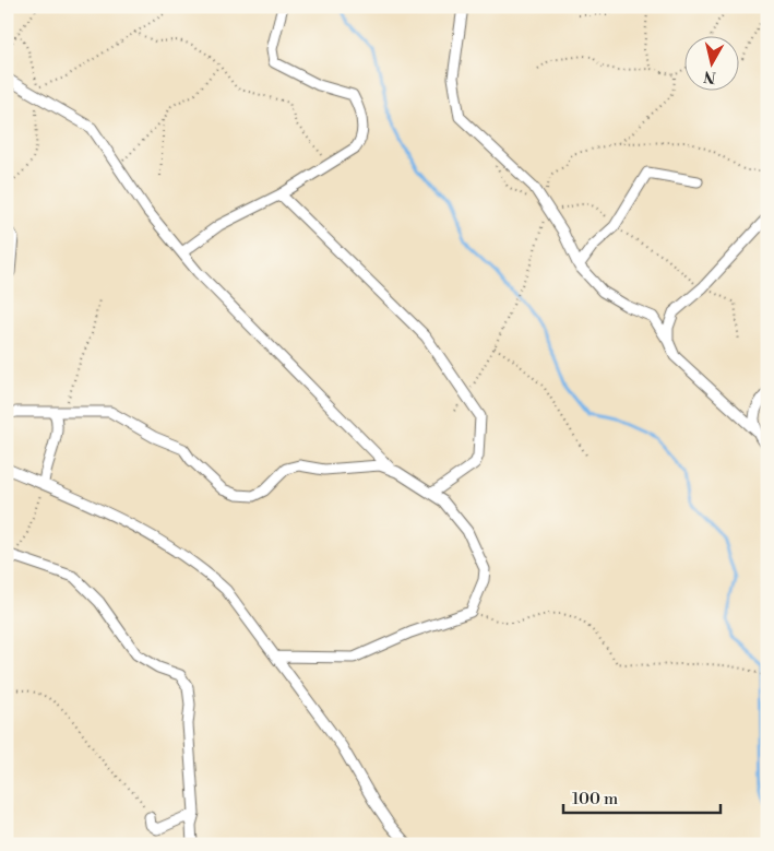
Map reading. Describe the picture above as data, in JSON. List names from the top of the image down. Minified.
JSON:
{"scale_bar":"100 m","north":"bottom"}
